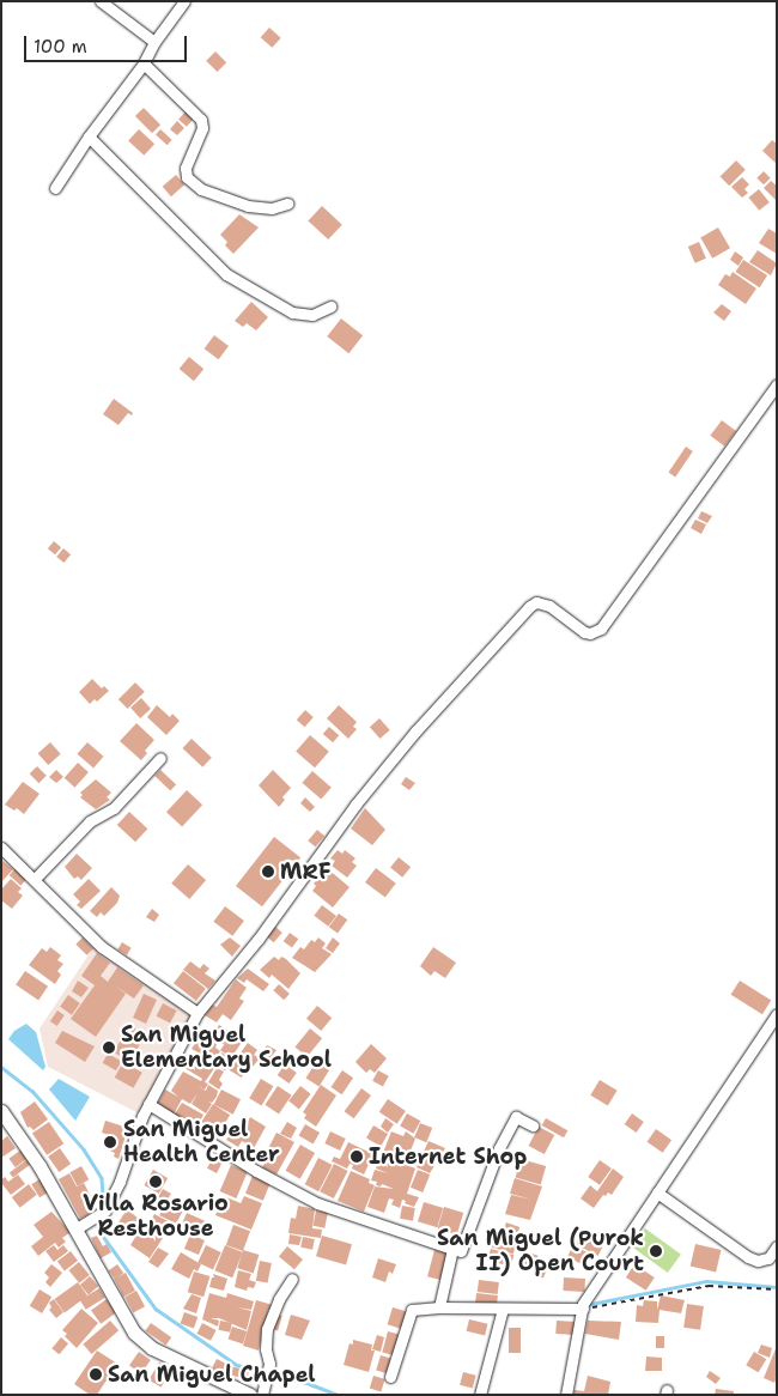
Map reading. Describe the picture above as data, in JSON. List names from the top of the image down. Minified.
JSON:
{"places":["MRF","San Miguel Elementary School","San Miguel Health Center","Internet Shop","Villa Rosario Resthouse","San Miguel (Purok II) Open Court","San Miguel Chapel"],"scale_bar":"100 m"}
